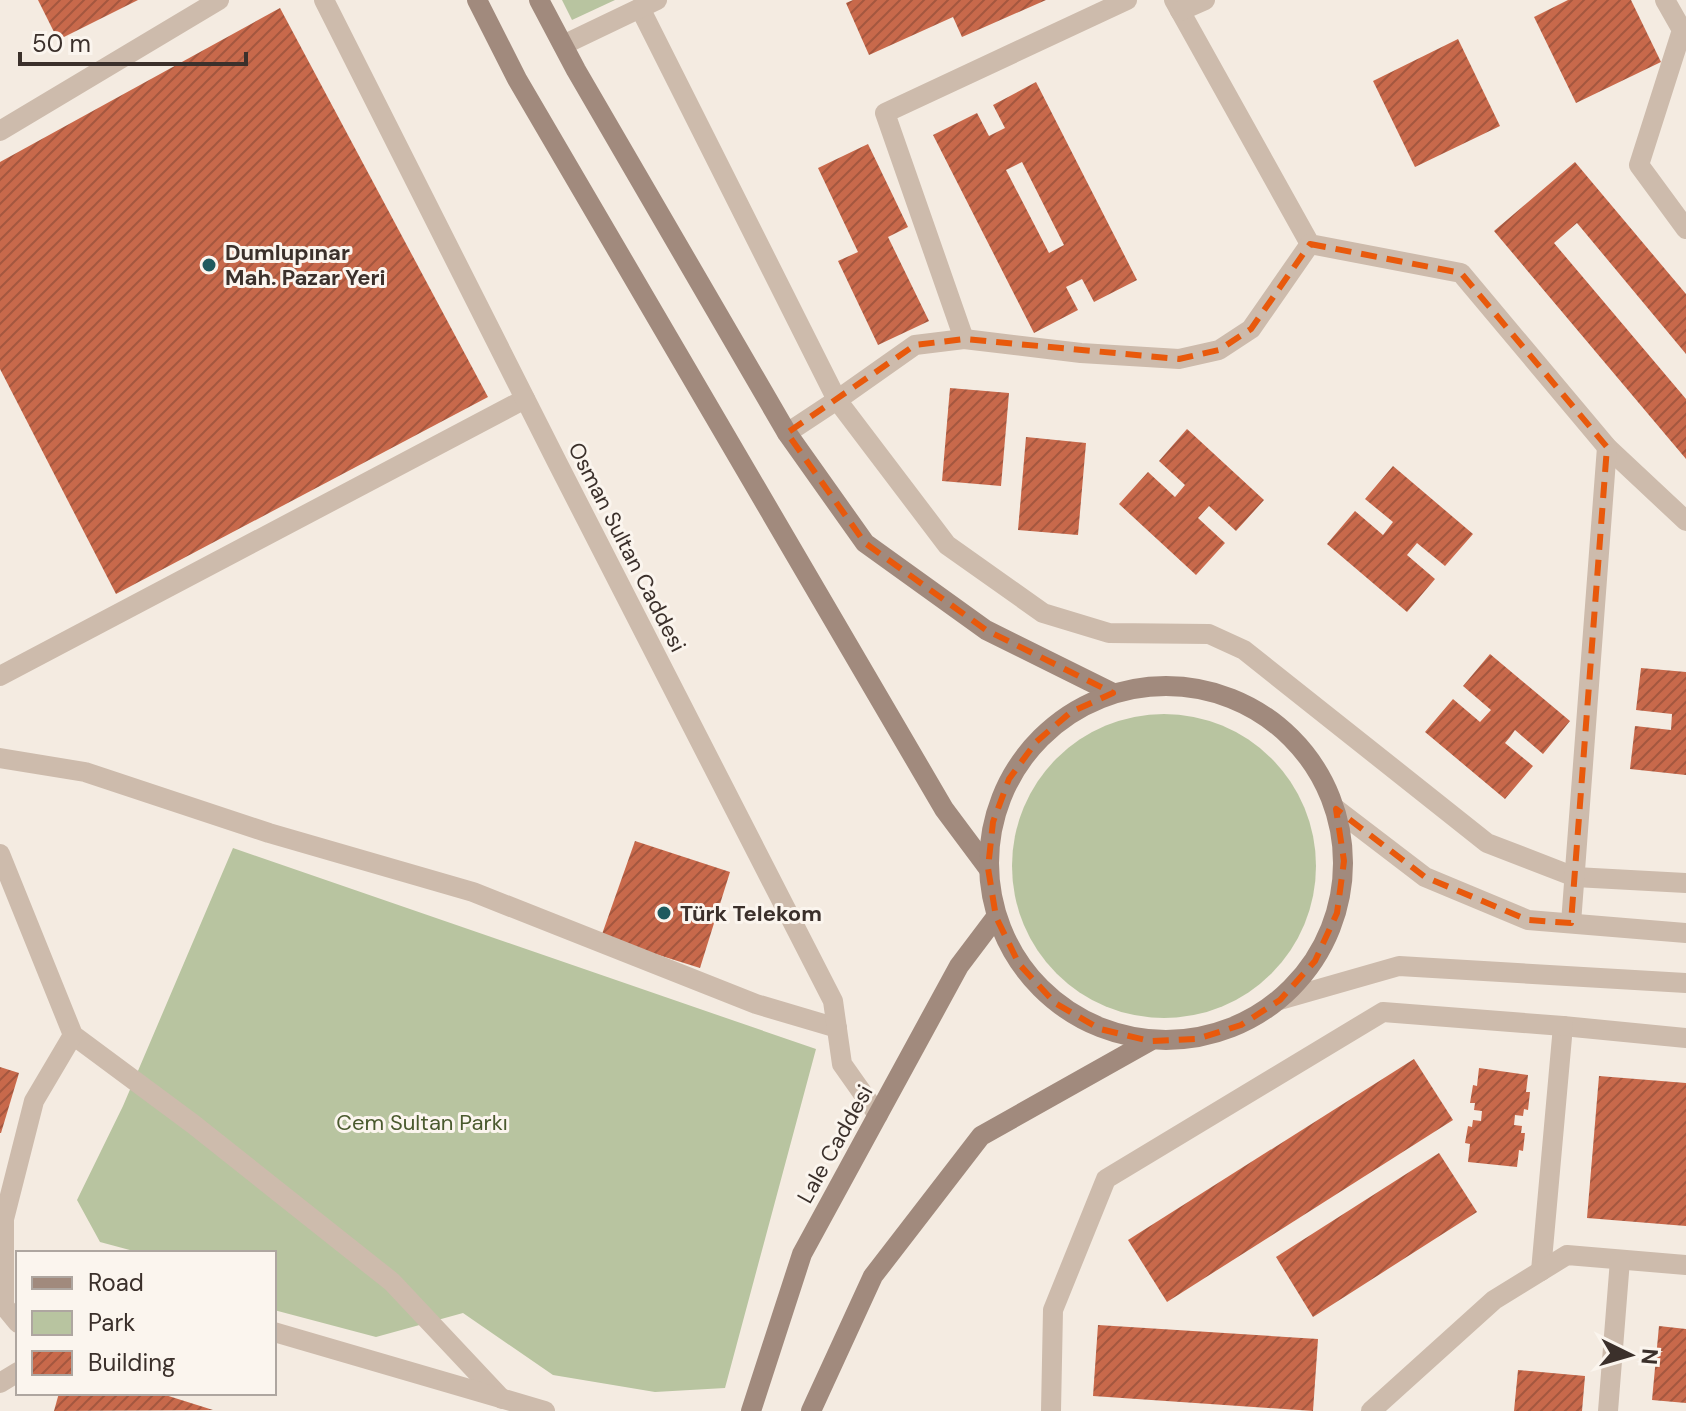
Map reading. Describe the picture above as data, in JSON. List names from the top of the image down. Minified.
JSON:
{"streets":{"main road":["Lale Caddesi"],"street":["Osman Sultan Caddesi"]},"crossings":[["Osman Sultan Caddesi","Lale Caddesi"]],"parks":["Cem Sultan Parkı"],"places":["Dumlupınar Mah. Pazar Yeri","Türk Telekom"],"legend":["Road","Park","Building"],"scale_bar":"50 m","north":"right"}
